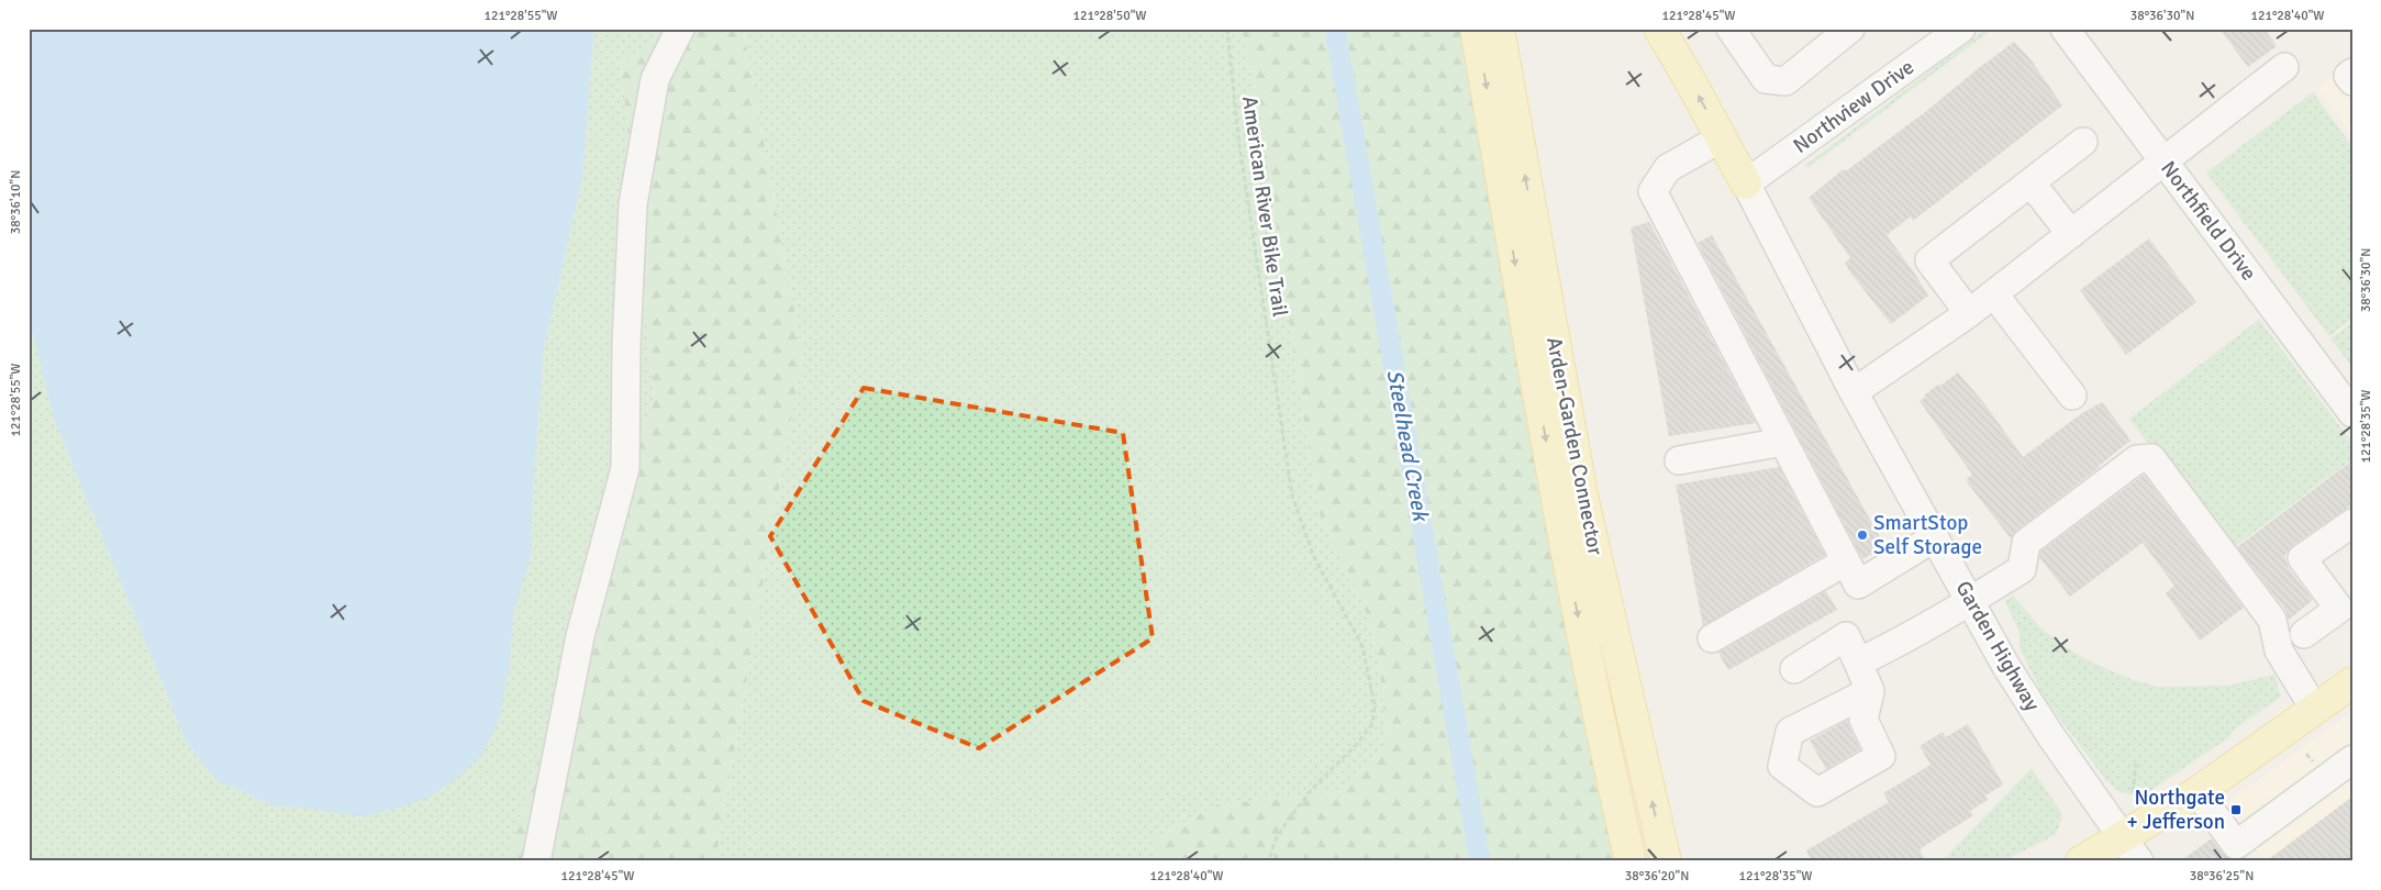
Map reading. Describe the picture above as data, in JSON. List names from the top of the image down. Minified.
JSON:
{"streets":{"main road":["Arden-Garden Connector"],"street":["Northview Drive","Northfield Drive","Garden Highway"],"path":["American River Bike Trail"]},"crossings":[["Northview Drive","Garden Highway"]],"water":["Steelhead Creek"],"places":{"other":["SmartStop Self Storage"],"transit":["Northgate + Jefferson"]},"coordinates":["121°28'55\"W","121°28'50\"W","121°28'45\"W","38°36'30\"N","121°28'40\"W","38°36'10\"N","121°28'35\"W","38°36'20\"N","38°36'25\"N"]}
